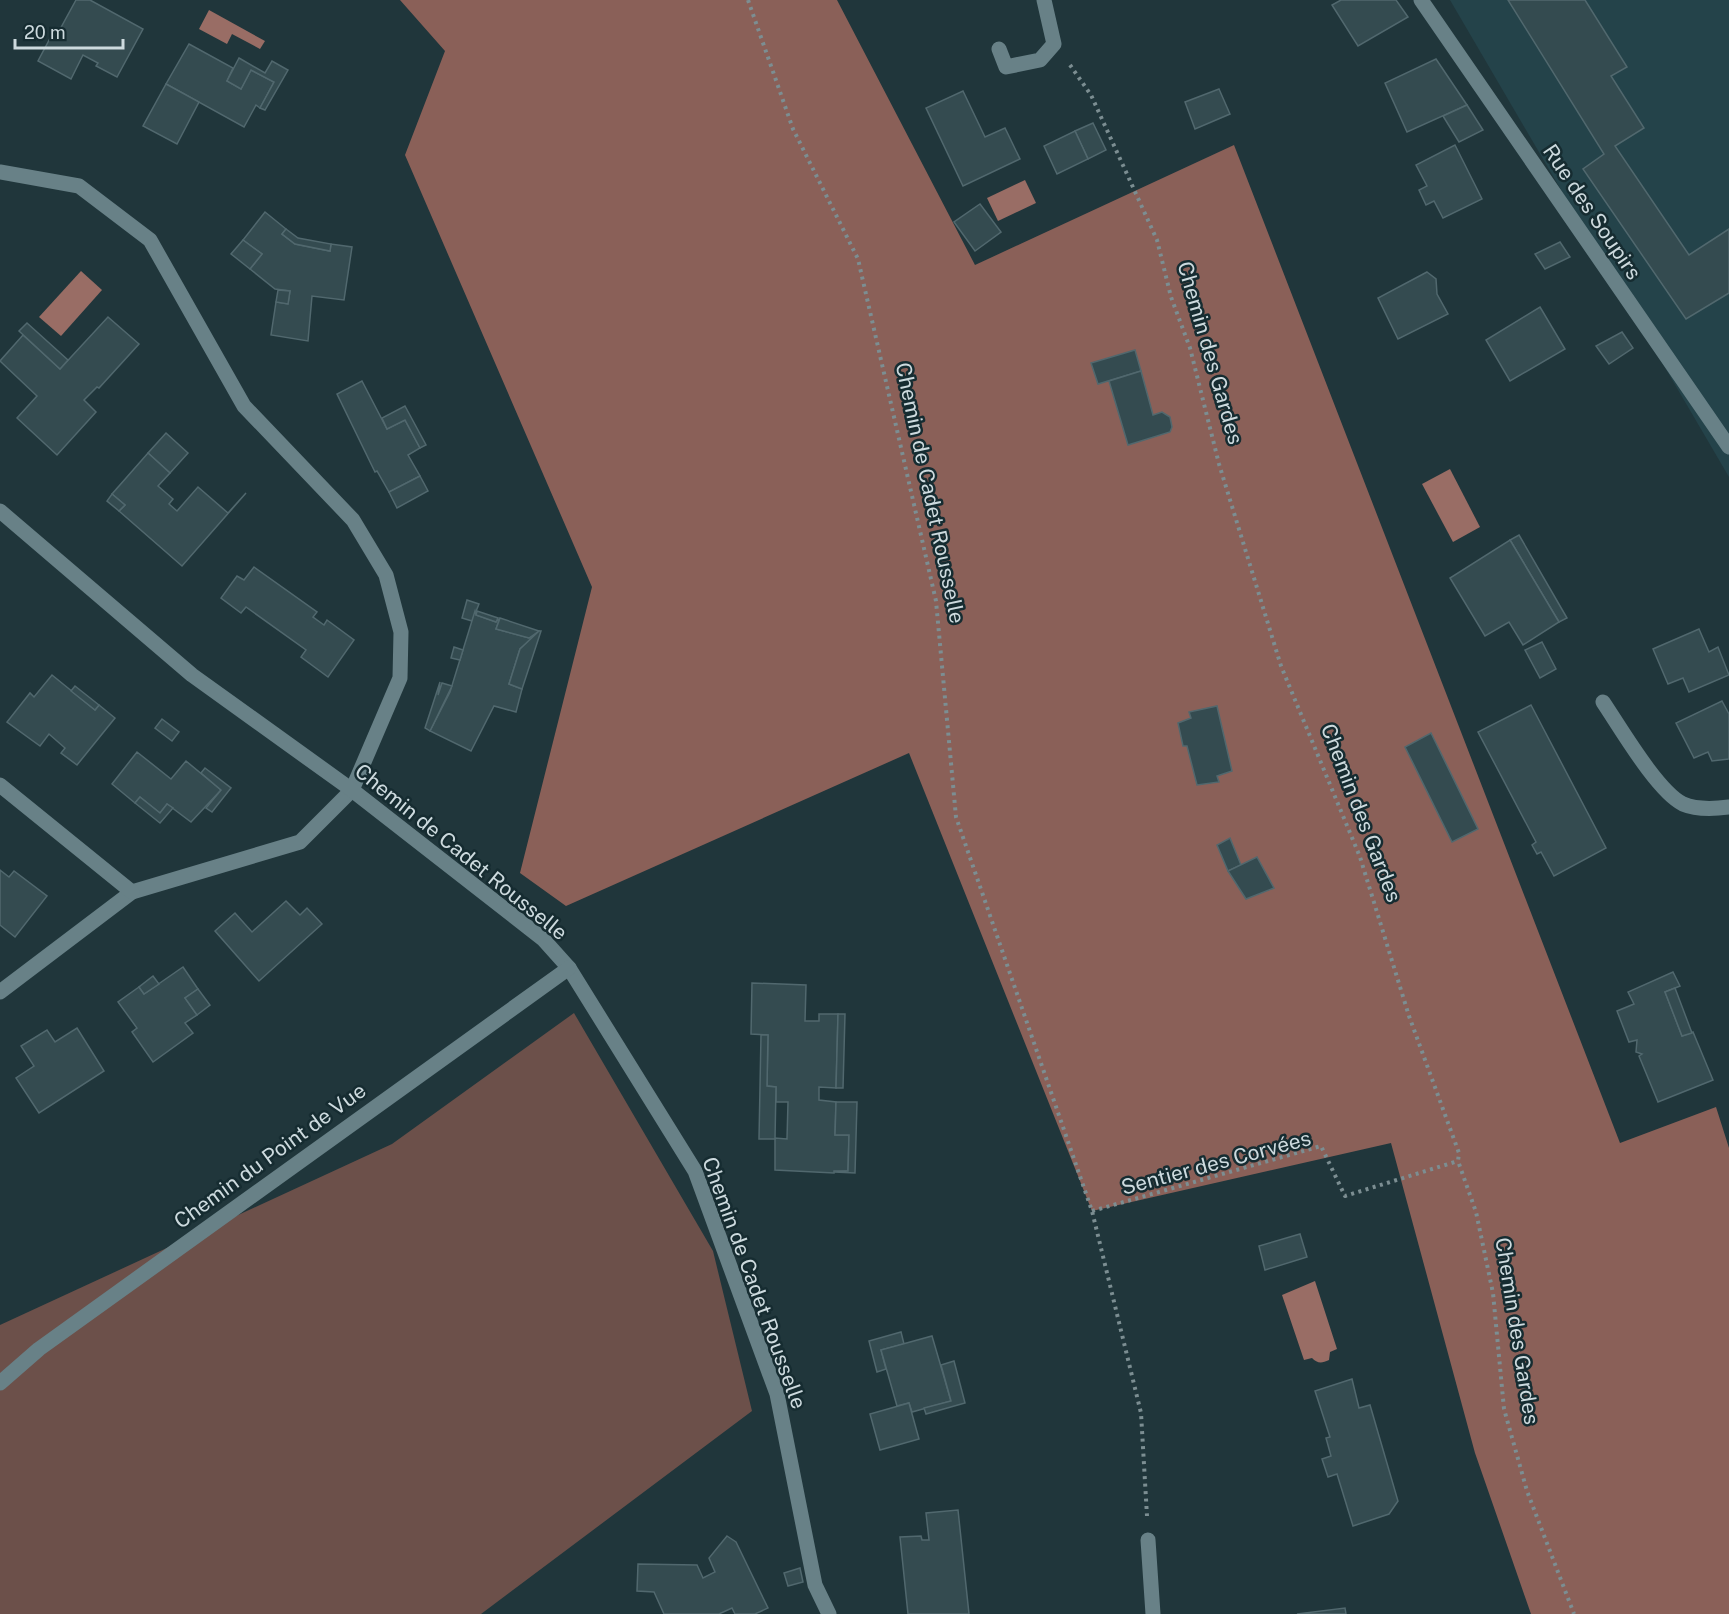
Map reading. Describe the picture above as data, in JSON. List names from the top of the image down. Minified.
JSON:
{"streets":{"street":["Rue des Soupirs","Chemin de Cadet Rousselle","Chemin du Point de Vue"],"path":["Chemin des Gardes","Sentier des Corvées"]},"crossings":[["Chemin des Gardes","Sentier des Corvées"],["Chemin de Cadet Rousselle","Chemin du Point de Vue"],["Chemin de Cadet Rousselle","Sentier des Corvées"]],"scale_bar":"20 m"}
